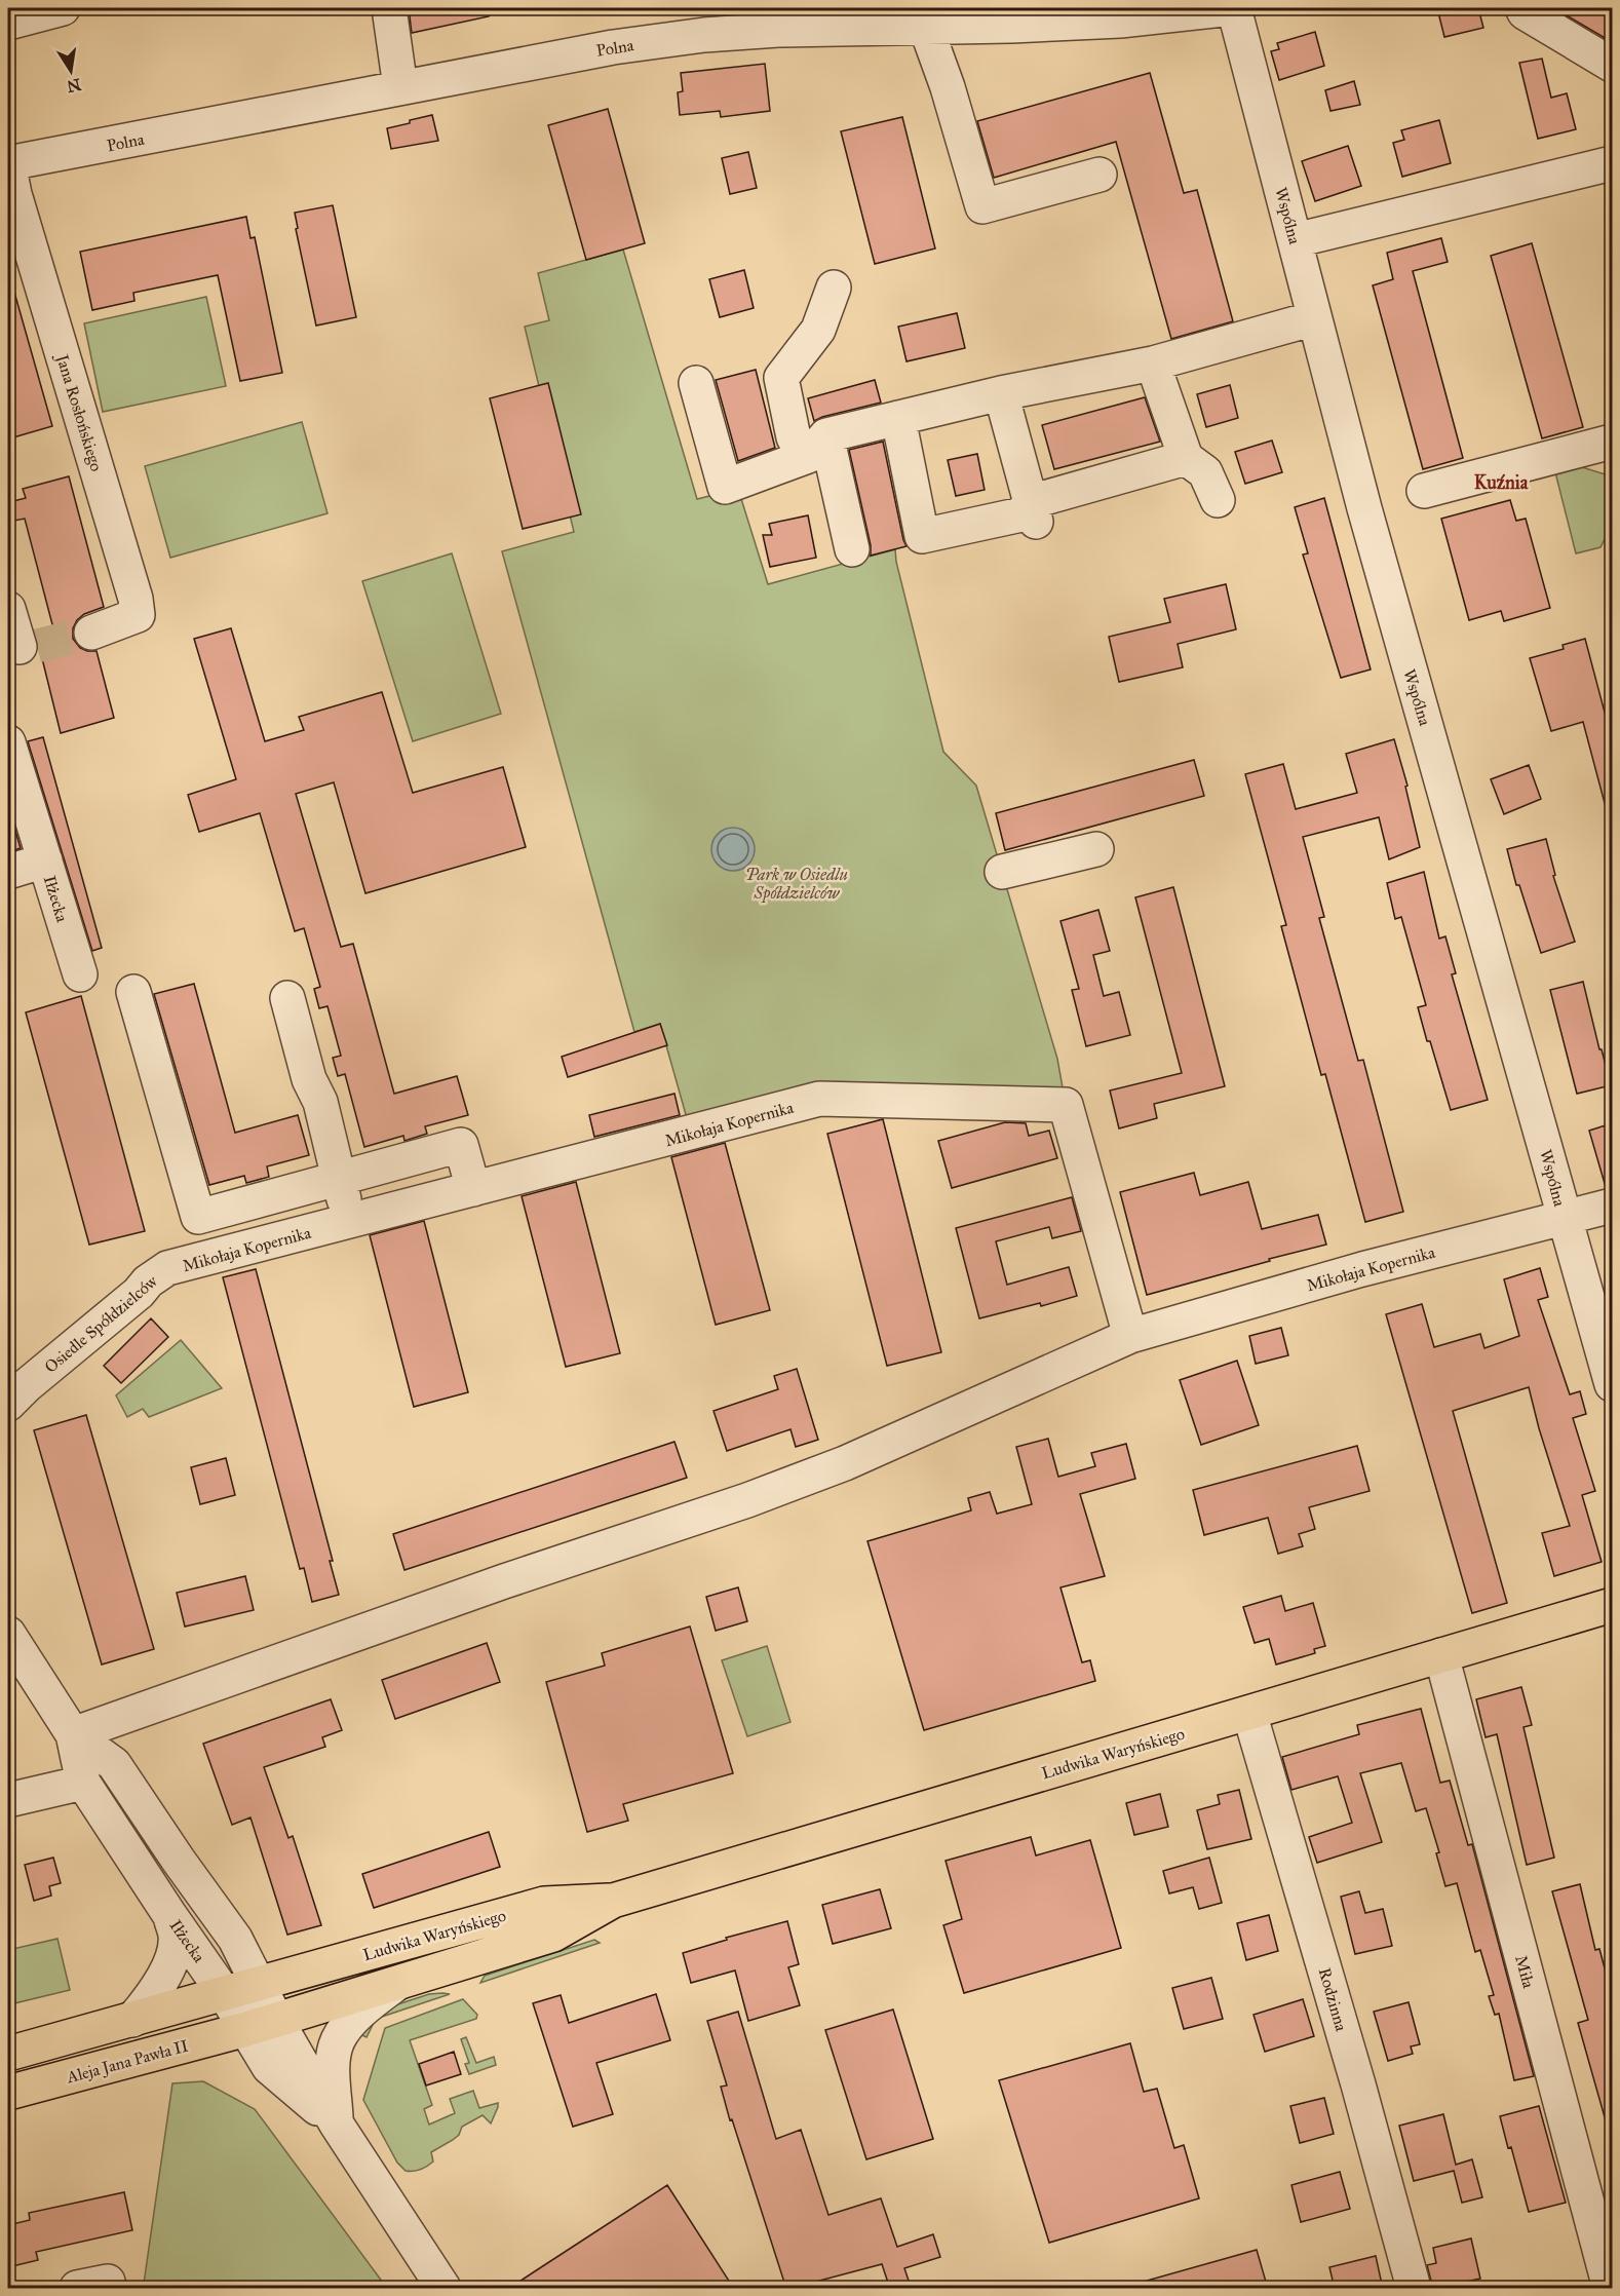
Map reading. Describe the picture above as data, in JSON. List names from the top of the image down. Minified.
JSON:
{"streets":{"main road":["Ludwika Waryńskiego","Aleja Jana Pawła II"],"street":["Polna","Wspólna","Jana Rosłońskiego","Iłżecka","Mikołaja Kopernika","Osiedle Spółdzielców","Miła","Rodzinna"]},"crossings":[["Polna","Wspólna"],["Polna","Jana Rosłońskiego"],["Wspólna","Mikołaja Kopernika"],["Iłżecka","Mikołaja Kopernika"],["Iłżecka","Ludwika Waryńskiego"],["Iłżecka","Aleja Jana Pawła II"],["Mikołaja Kopernika","Osiedle Spółdzielców"],["Ludwika Waryńskiego","Miła"],["Ludwika Waryńskiego","Rodzinna"],["Ludwika Waryńskiego","Aleja Jana Pawła II"]],"districts":["Kuźnia"],"parks":["Park w Osiedlu Spółdzielców"],"north":"bottom"}
